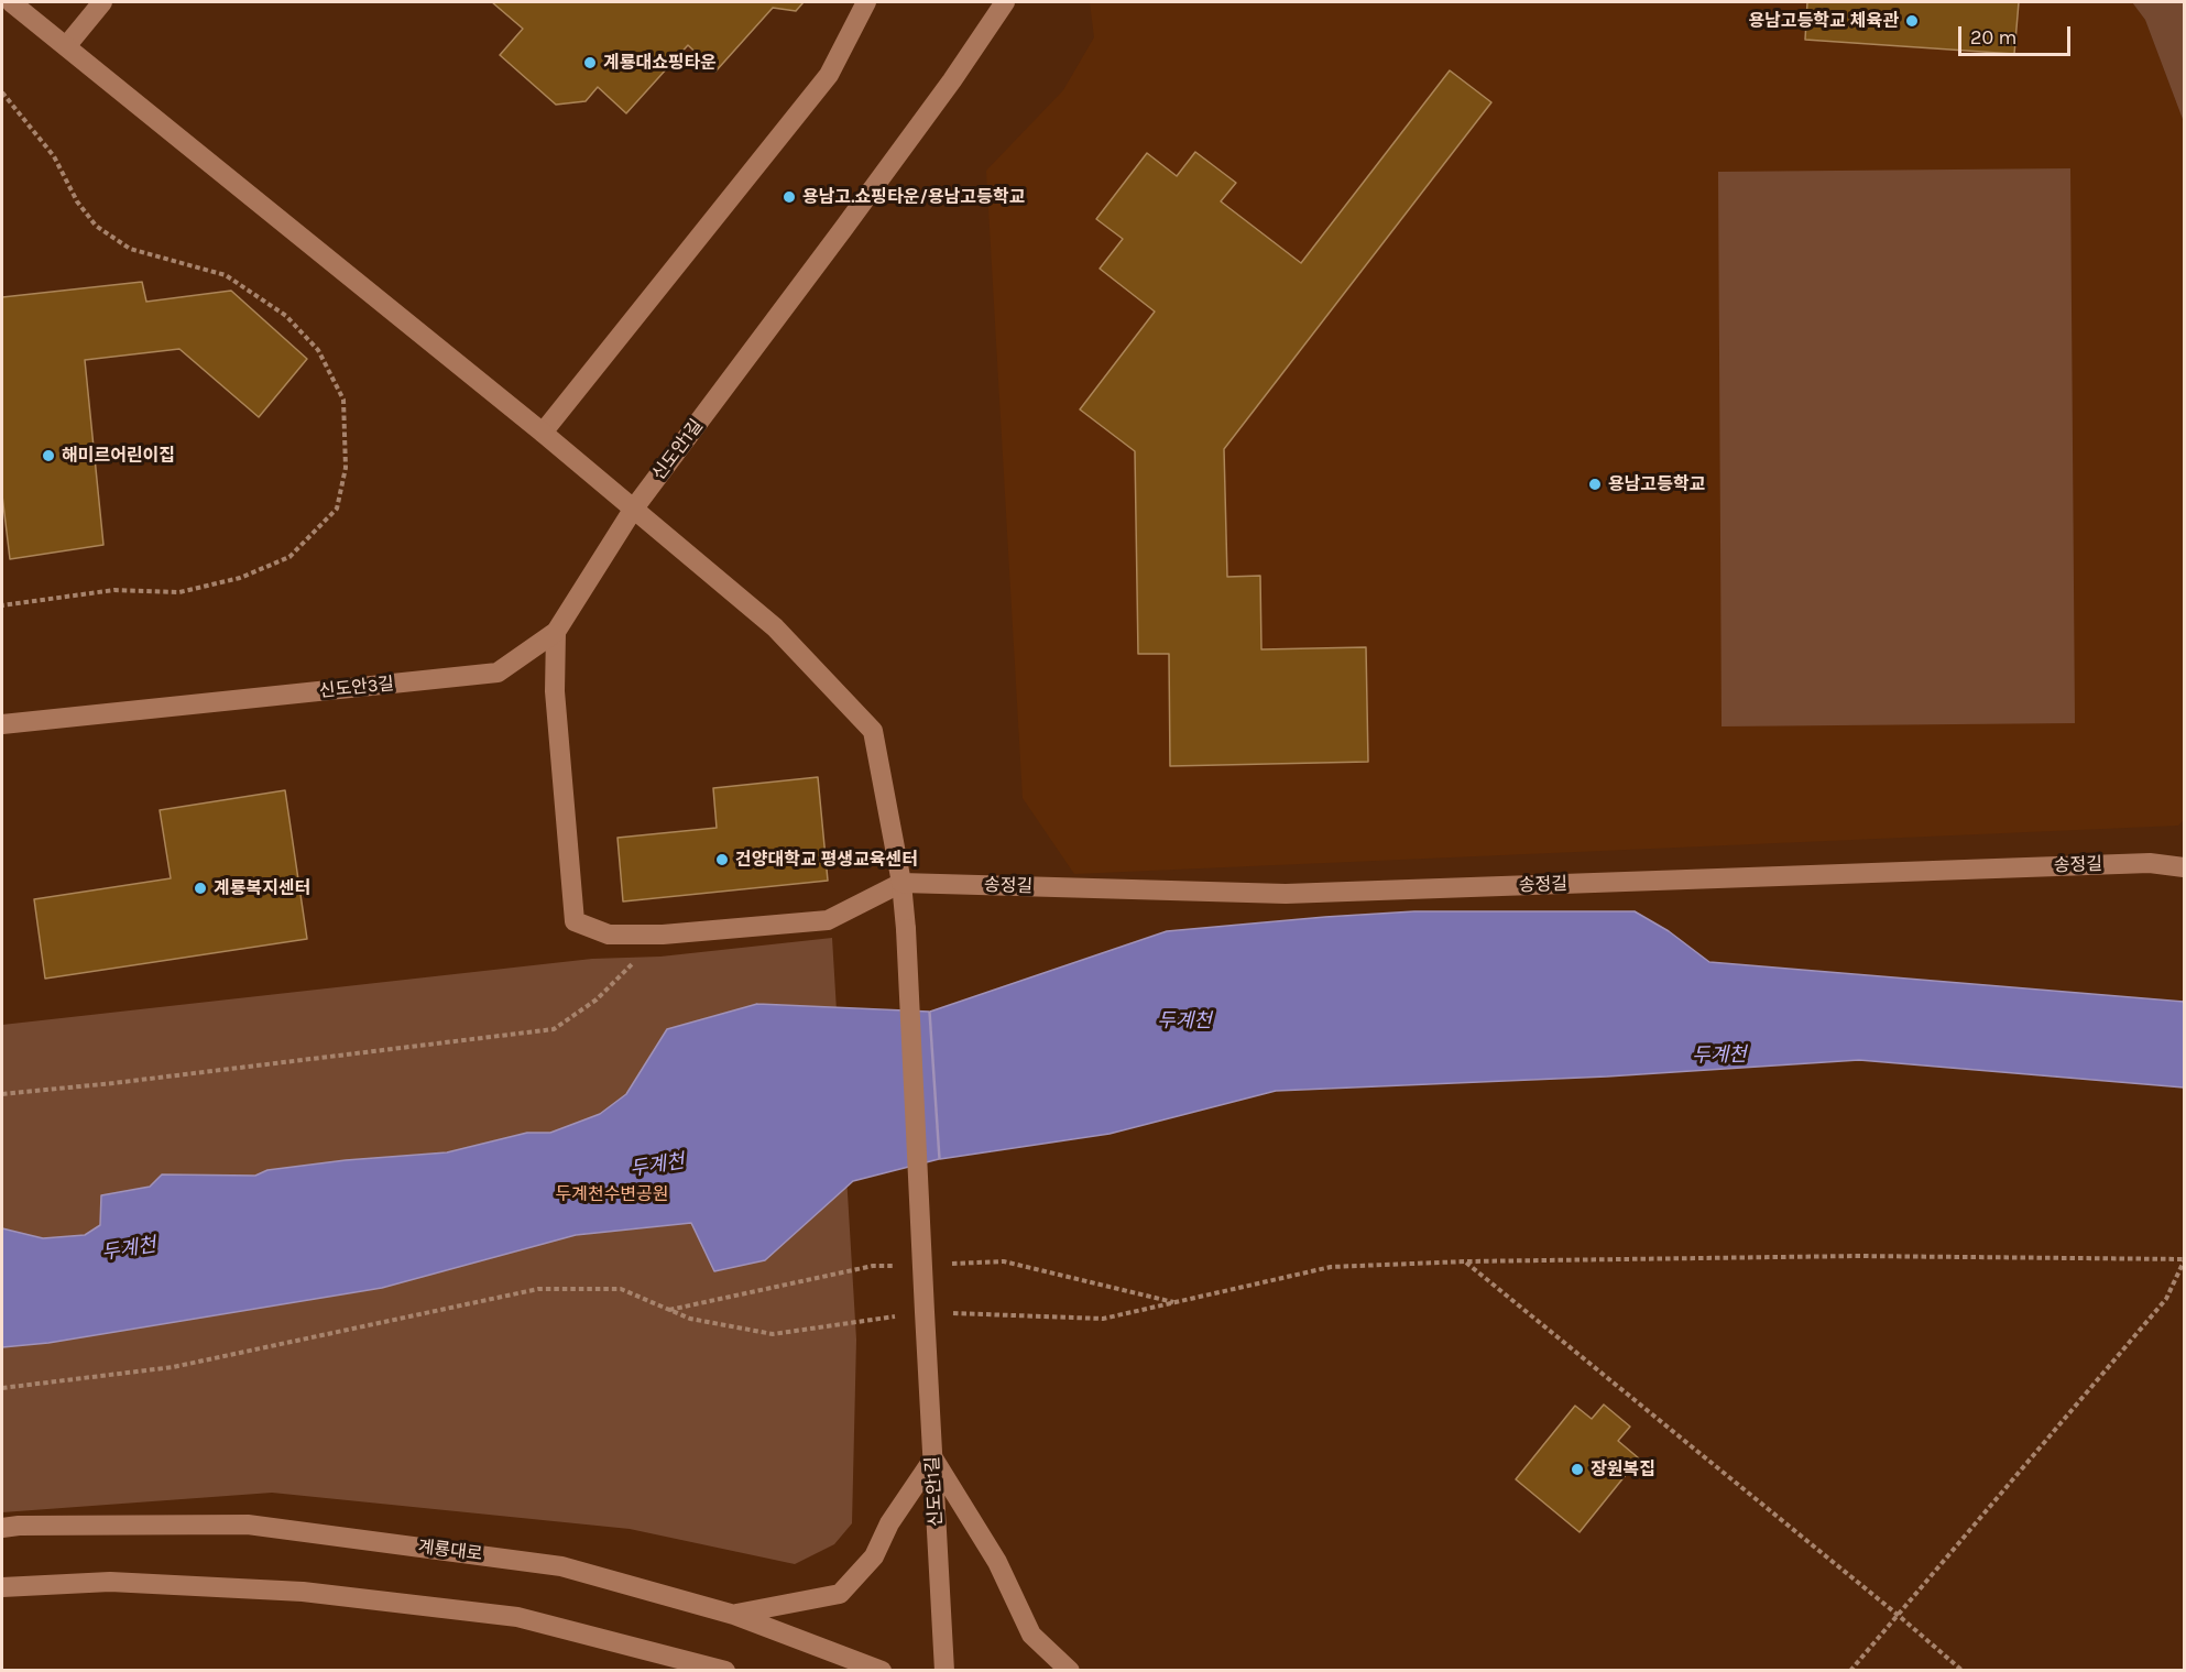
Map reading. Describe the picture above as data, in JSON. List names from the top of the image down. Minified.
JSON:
{"streets":{"street":["신도안1길","신도안3길","송정길","계룡대로"]},"crossings":[["신도안1길","신도안3길"],["신도안1길","송정길"]],"water":["두계천"],"parks":["두계천수변공원"],"places":["용남고등학교 체육관","계룡대쇼핑타운","용남고.쇼핑타운/용남고등학교","해미르어린이집","용남고등학교","건양대학교 평생교육센터","계룡복지센터","장원복집"],"scale_bar":"20 m"}
